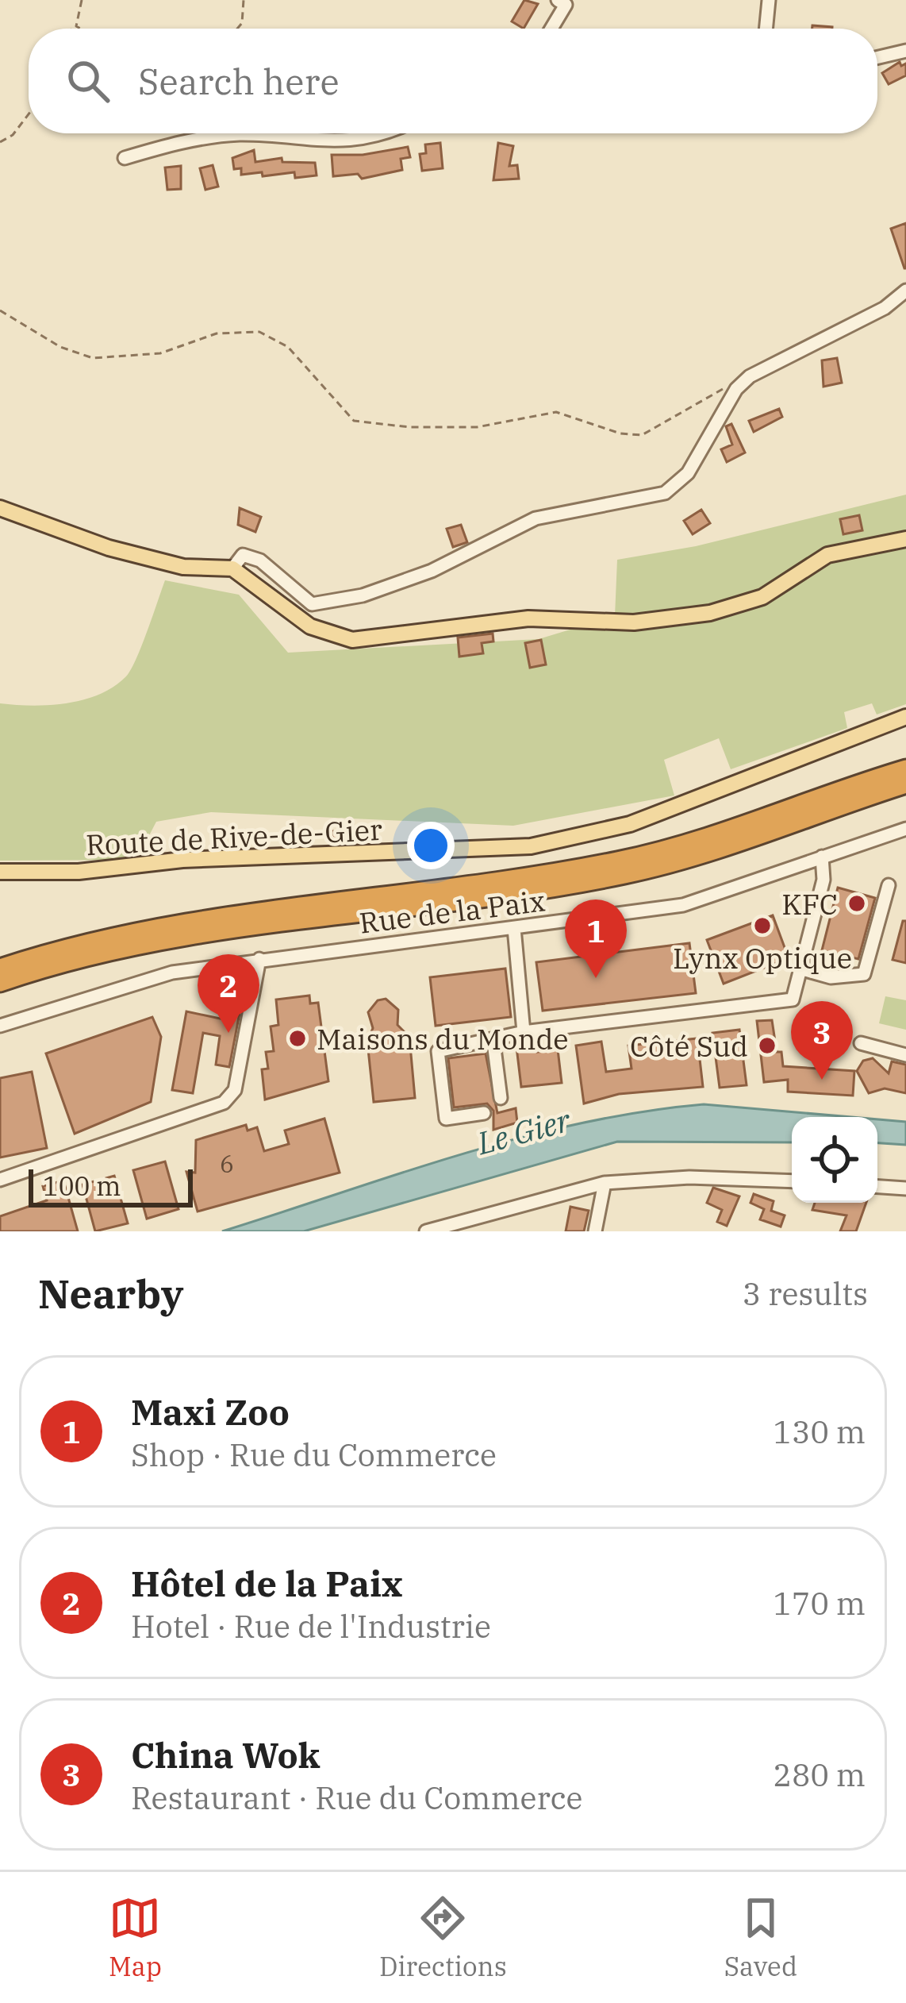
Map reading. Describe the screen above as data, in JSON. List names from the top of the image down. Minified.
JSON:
{"streets":{"main road":["Route de Rive-de-Gier"],"street":["Rue de la Paix"]},"water":["Le Gier"],"places":["KFC","Lynx Optique","Maisons du Monde","Côté Sud"],"house_numbers":["6"],"scale_bar":"100 m","page":{"search":"Search here","pins":["1","2","3"],"scale":"100 m","heading":["Nearby","3 results"],"list":[{"mark":"1","name":"Maxi Zoo","note":"Shop · Rue du Commerce","value":"130 m"},{"mark":"2","name":"Hôtel de la Paix","note":"Hotel · Rue de l'Industrie","value":"170 m"},{"mark":"3","name":"China Wok","note":"Restaurant · Rue du Commerce","value":"280 m"}],"nav":["Map","Directions","Saved"]}}
